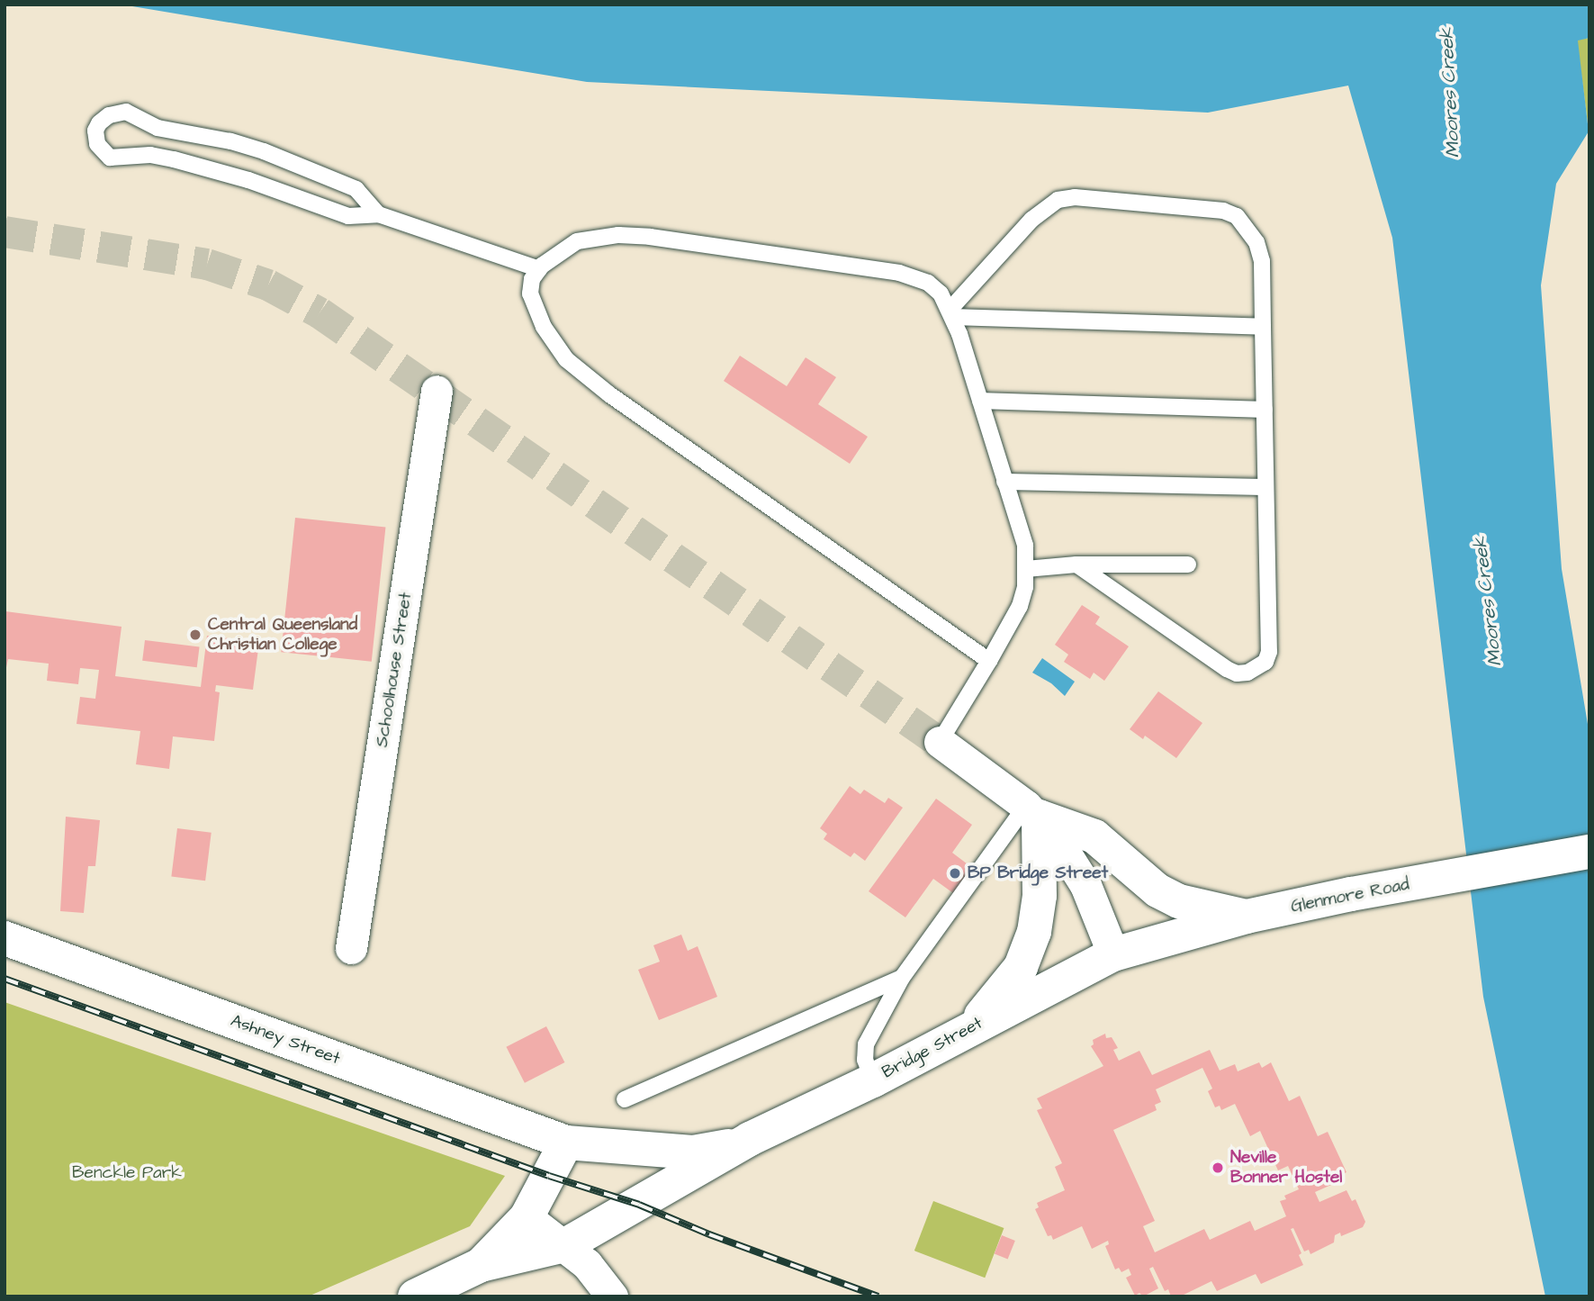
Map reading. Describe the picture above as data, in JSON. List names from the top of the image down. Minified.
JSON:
{"streets":{"street":["Schoolhouse Street","Glenmore Road","Ashney Street","Bridge Street"]},"crossings":[["Glenmore Road","Bridge Street"],["Ashney Street","Bridge Street"]],"water":["Moores Creek"],"parks":["Benckle Park"],"places":["Central Queensland Christian College","BP Bridge Street","Neville Bonner Hostel"]}
